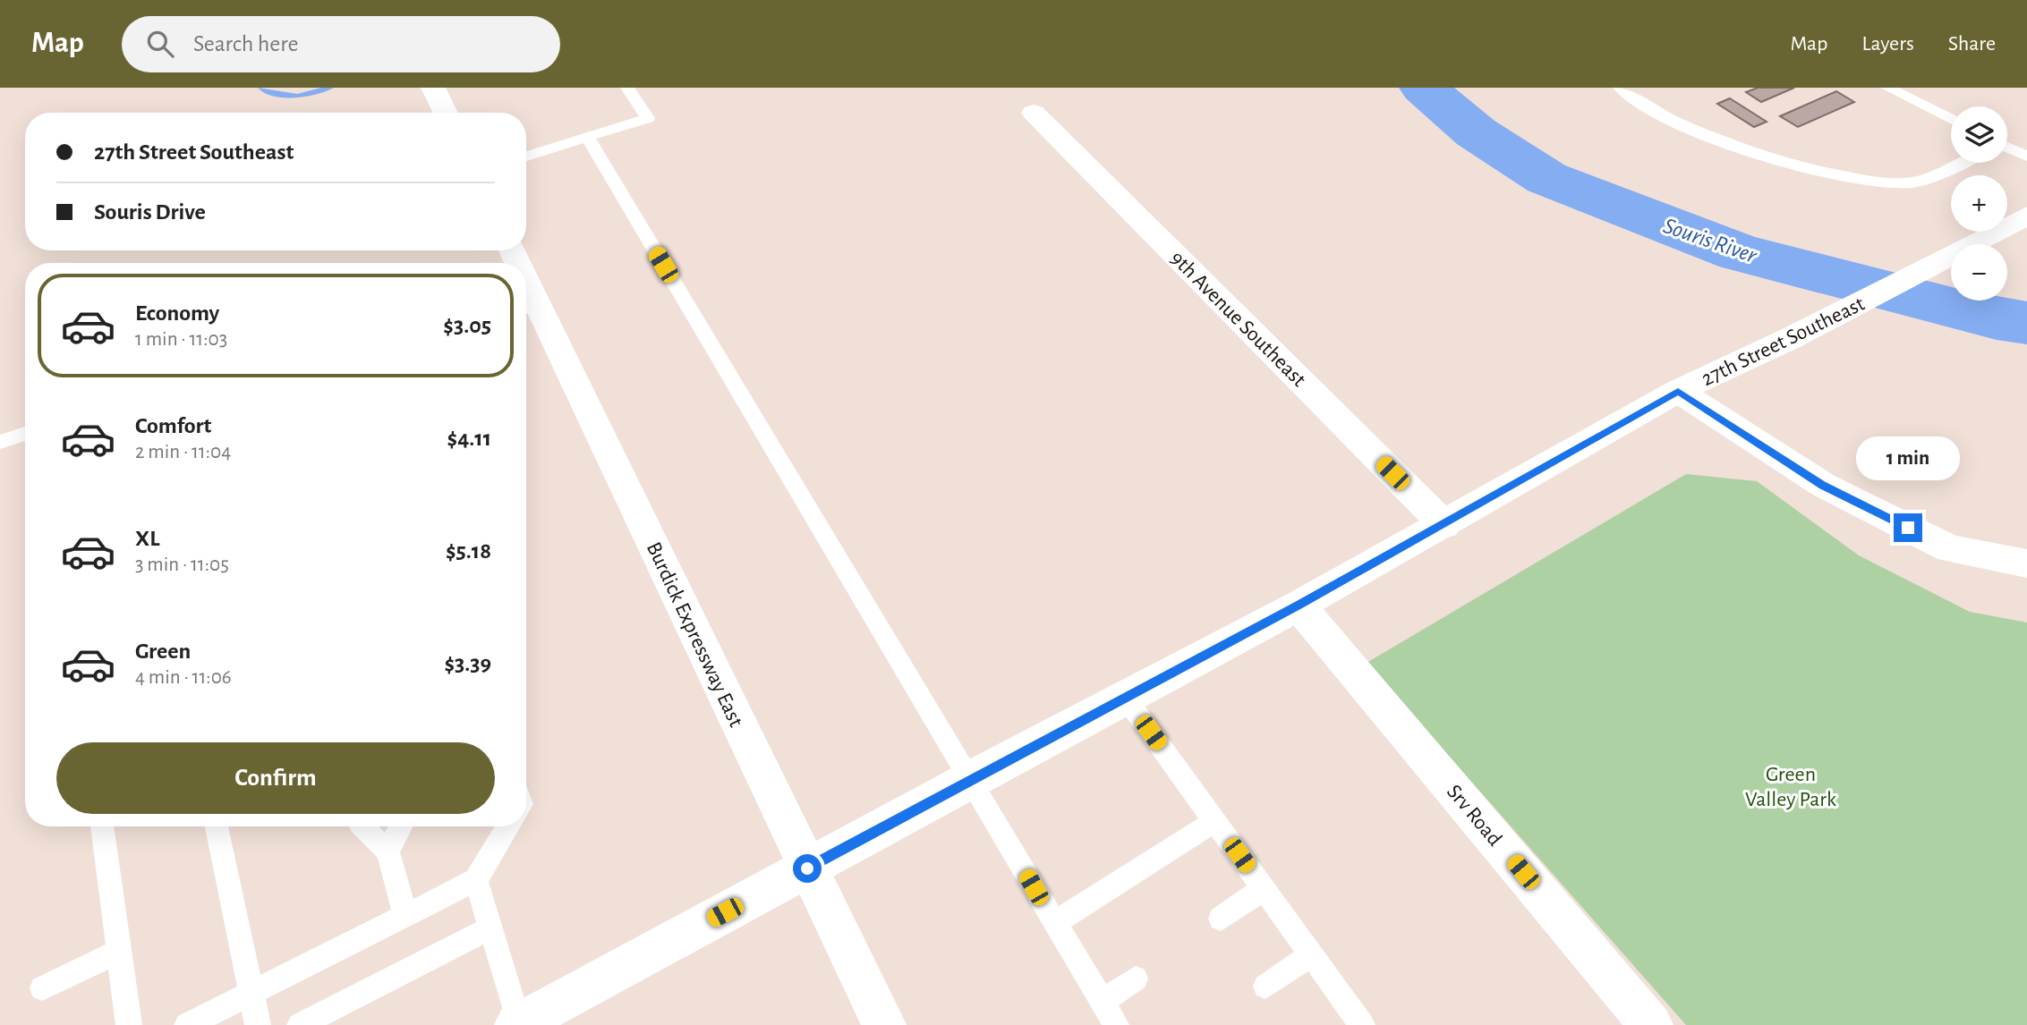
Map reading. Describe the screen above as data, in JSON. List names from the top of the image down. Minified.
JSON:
{"streets":{"street":["9th Avenue Southeast","27th Street Southeast","Burdick Expressway East","Srv Road"]},"crossings":[["9th Avenue Southeast","27th Street Southeast"],["27th Street Southeast","Burdick Expressway East"],["27th Street Southeast","Srv Road"]],"water":["Souris River"],"parks":["Green Valley Park"],"page":{"header":"Map","search":"Search here","nav":["Map","Layers","Share"],"map_buttons":["+","−"],"banner":["27th Street Southeast","Souris Drive"],"list":[{"name":"Economy","note":"1 min · 11:03","value":"$3.05"},{"name":"Comfort","note":"2 min · 11:04","value":"$4.11"},{"name":"XL","note":"3 min · 11:05","value":"$5.18"},{"name":"Green","note":"4 min · 11:06","value":"$3.39"}],"bubble":"1 min","buttons":"Confirm"}}
